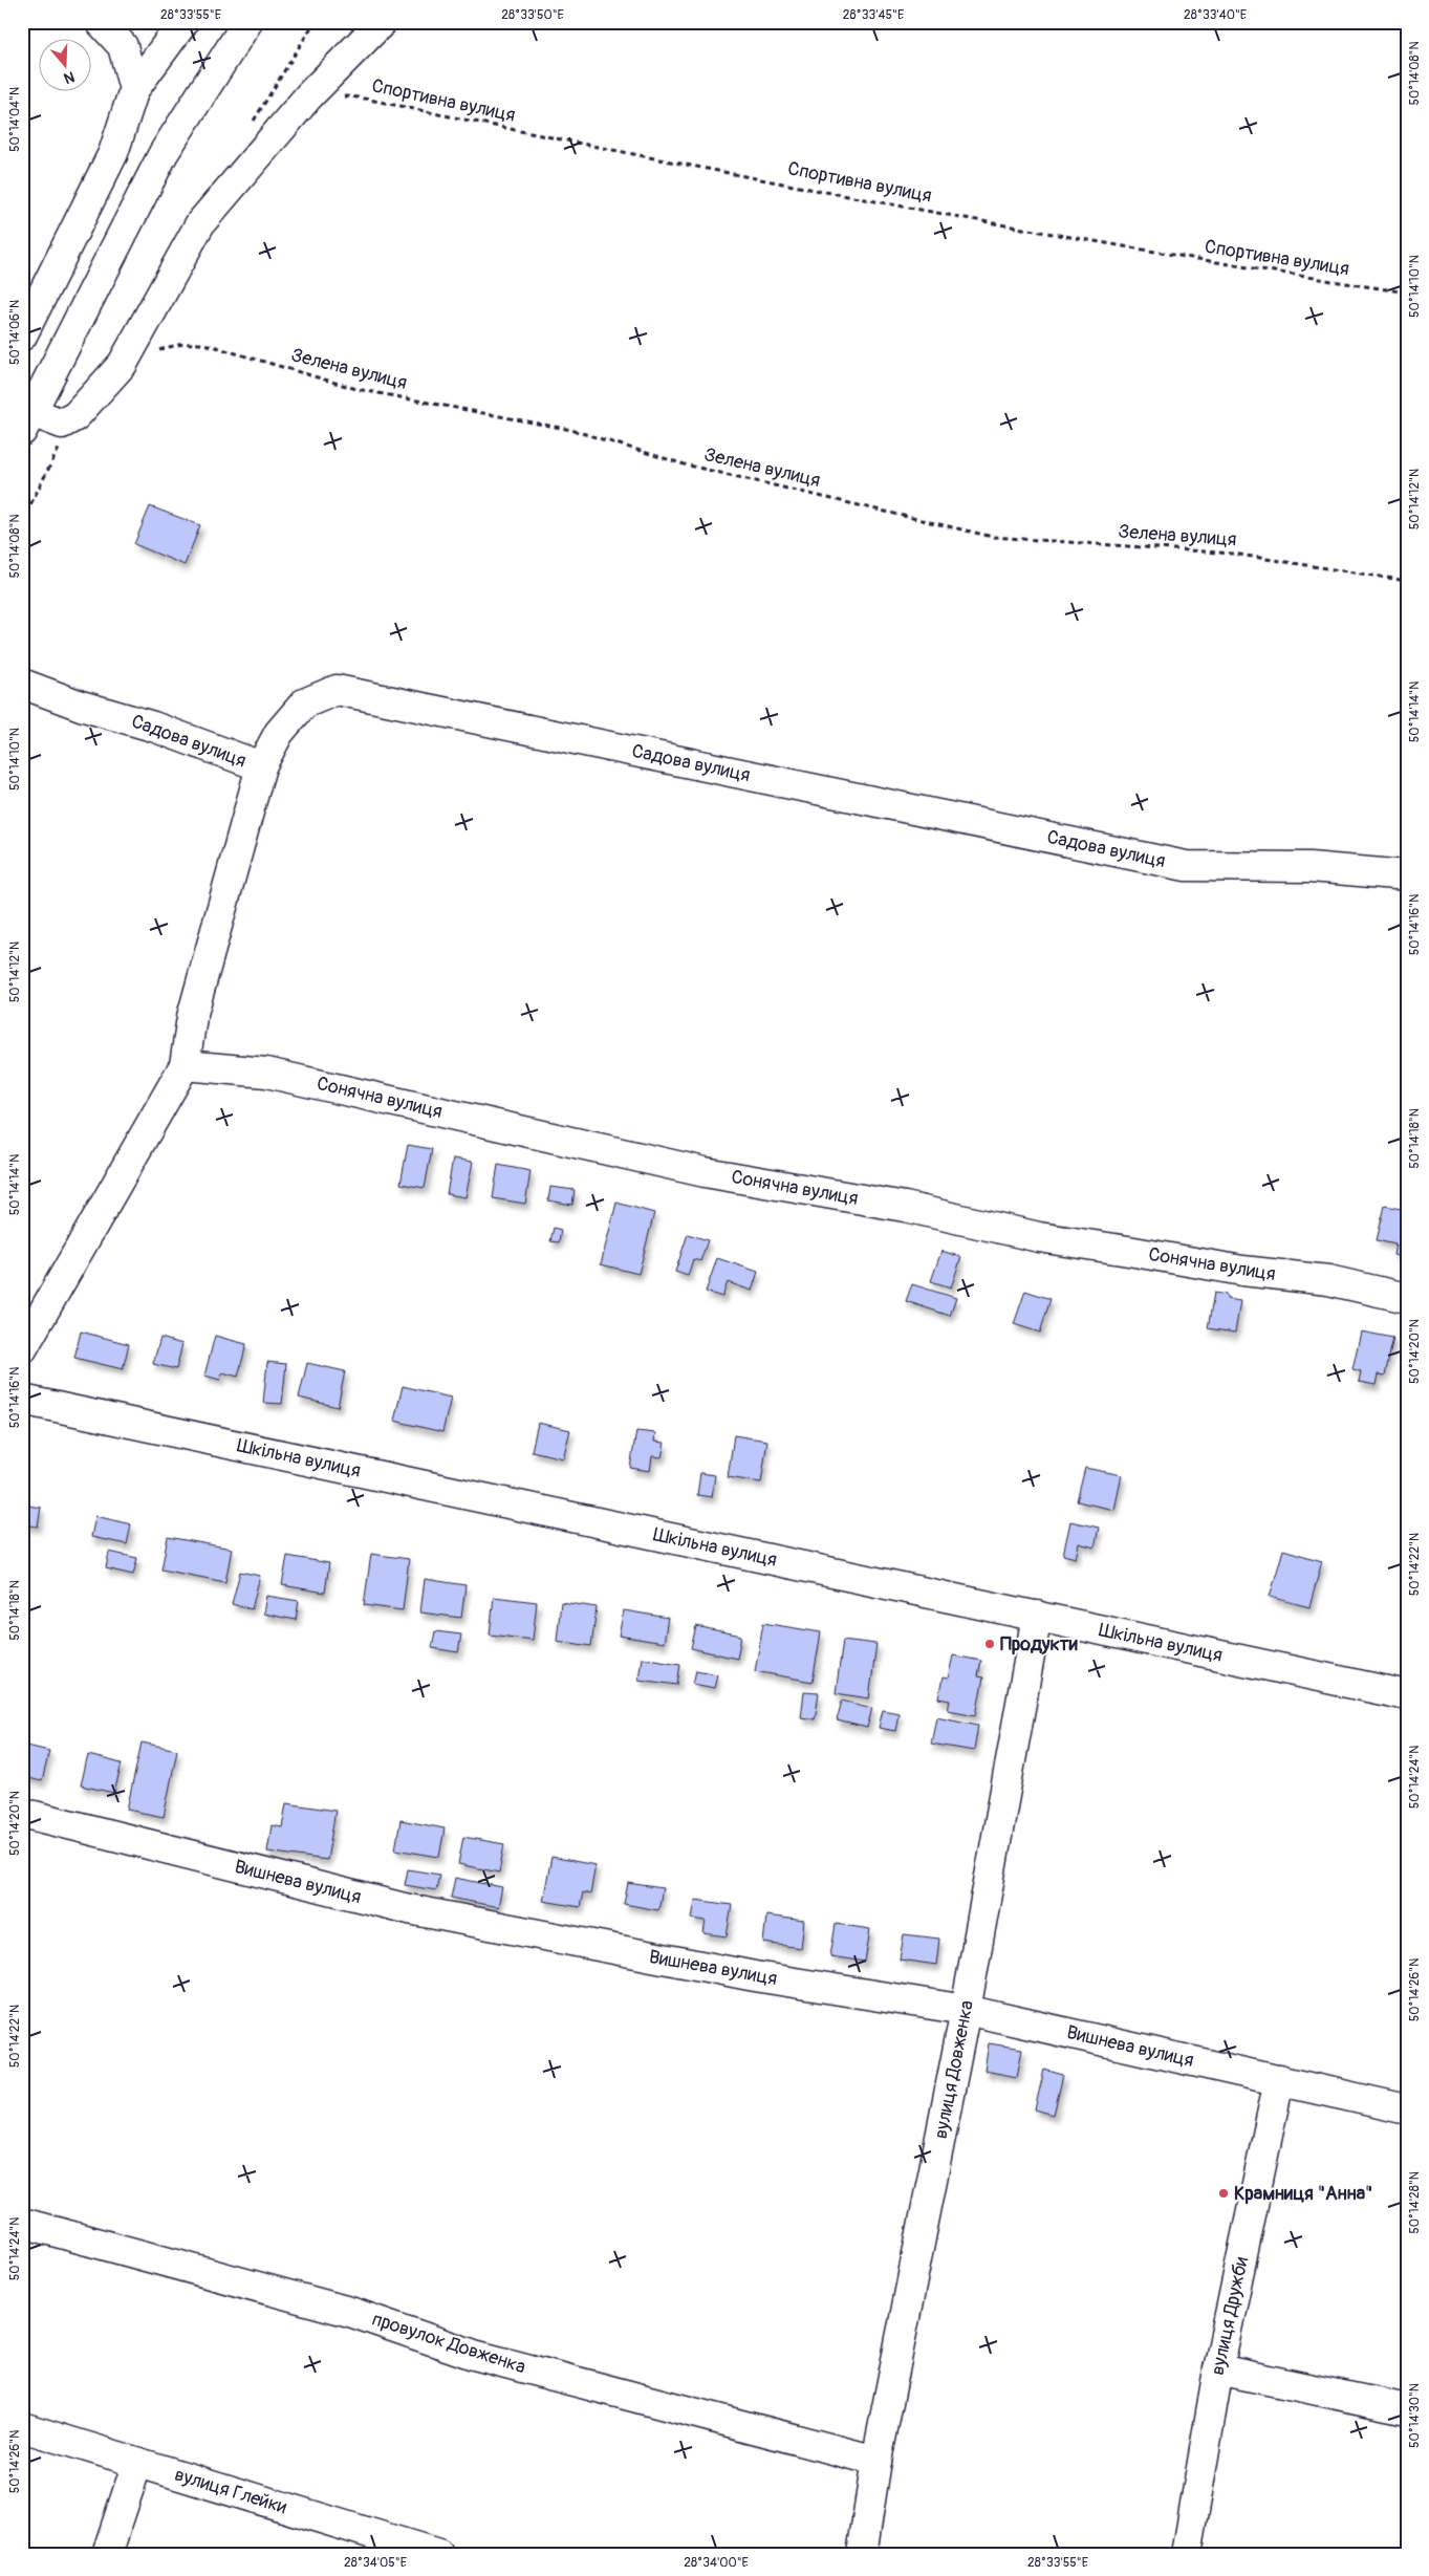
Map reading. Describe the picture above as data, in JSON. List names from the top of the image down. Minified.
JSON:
{"streets":{"street":["Садова вулиця","Сонячна вулиця","Шкільна вулиця","Вишнева вулиця","вулиця Довженка","вулиця Дружби","провулок Довженка","вулиця Глейки"],"path":["Спортивна вулиця","Зелена вулиця"]},"crossings":[["Шкільна вулиця","вулиця Довженка"],["Вишнева вулиця","вулиця Довженка"],["Вишнева вулиця","вулиця Дружби"],["вулиця Довженка","провулок Довженка"]],"places":["Продукти","Крамниця \"Анна\""],"north":"bottom","coordinates":["28°33'55\"E","28°33'50\"E","28°33'45\"E","28°33'40\"E","50°14'08\"N","50°14'04\"N","50°14'10\"N","50°14'06\"N","50°14'12\"N","50°14'14\"N","50°14'16\"N","50°14'18\"N","50°14'20\"N","50°14'22\"N","50°14'24\"N","50°14'26\"N","50°14'28\"N","50°14'30\"N","28°34'05\"E","28°34'00\"E"]}
